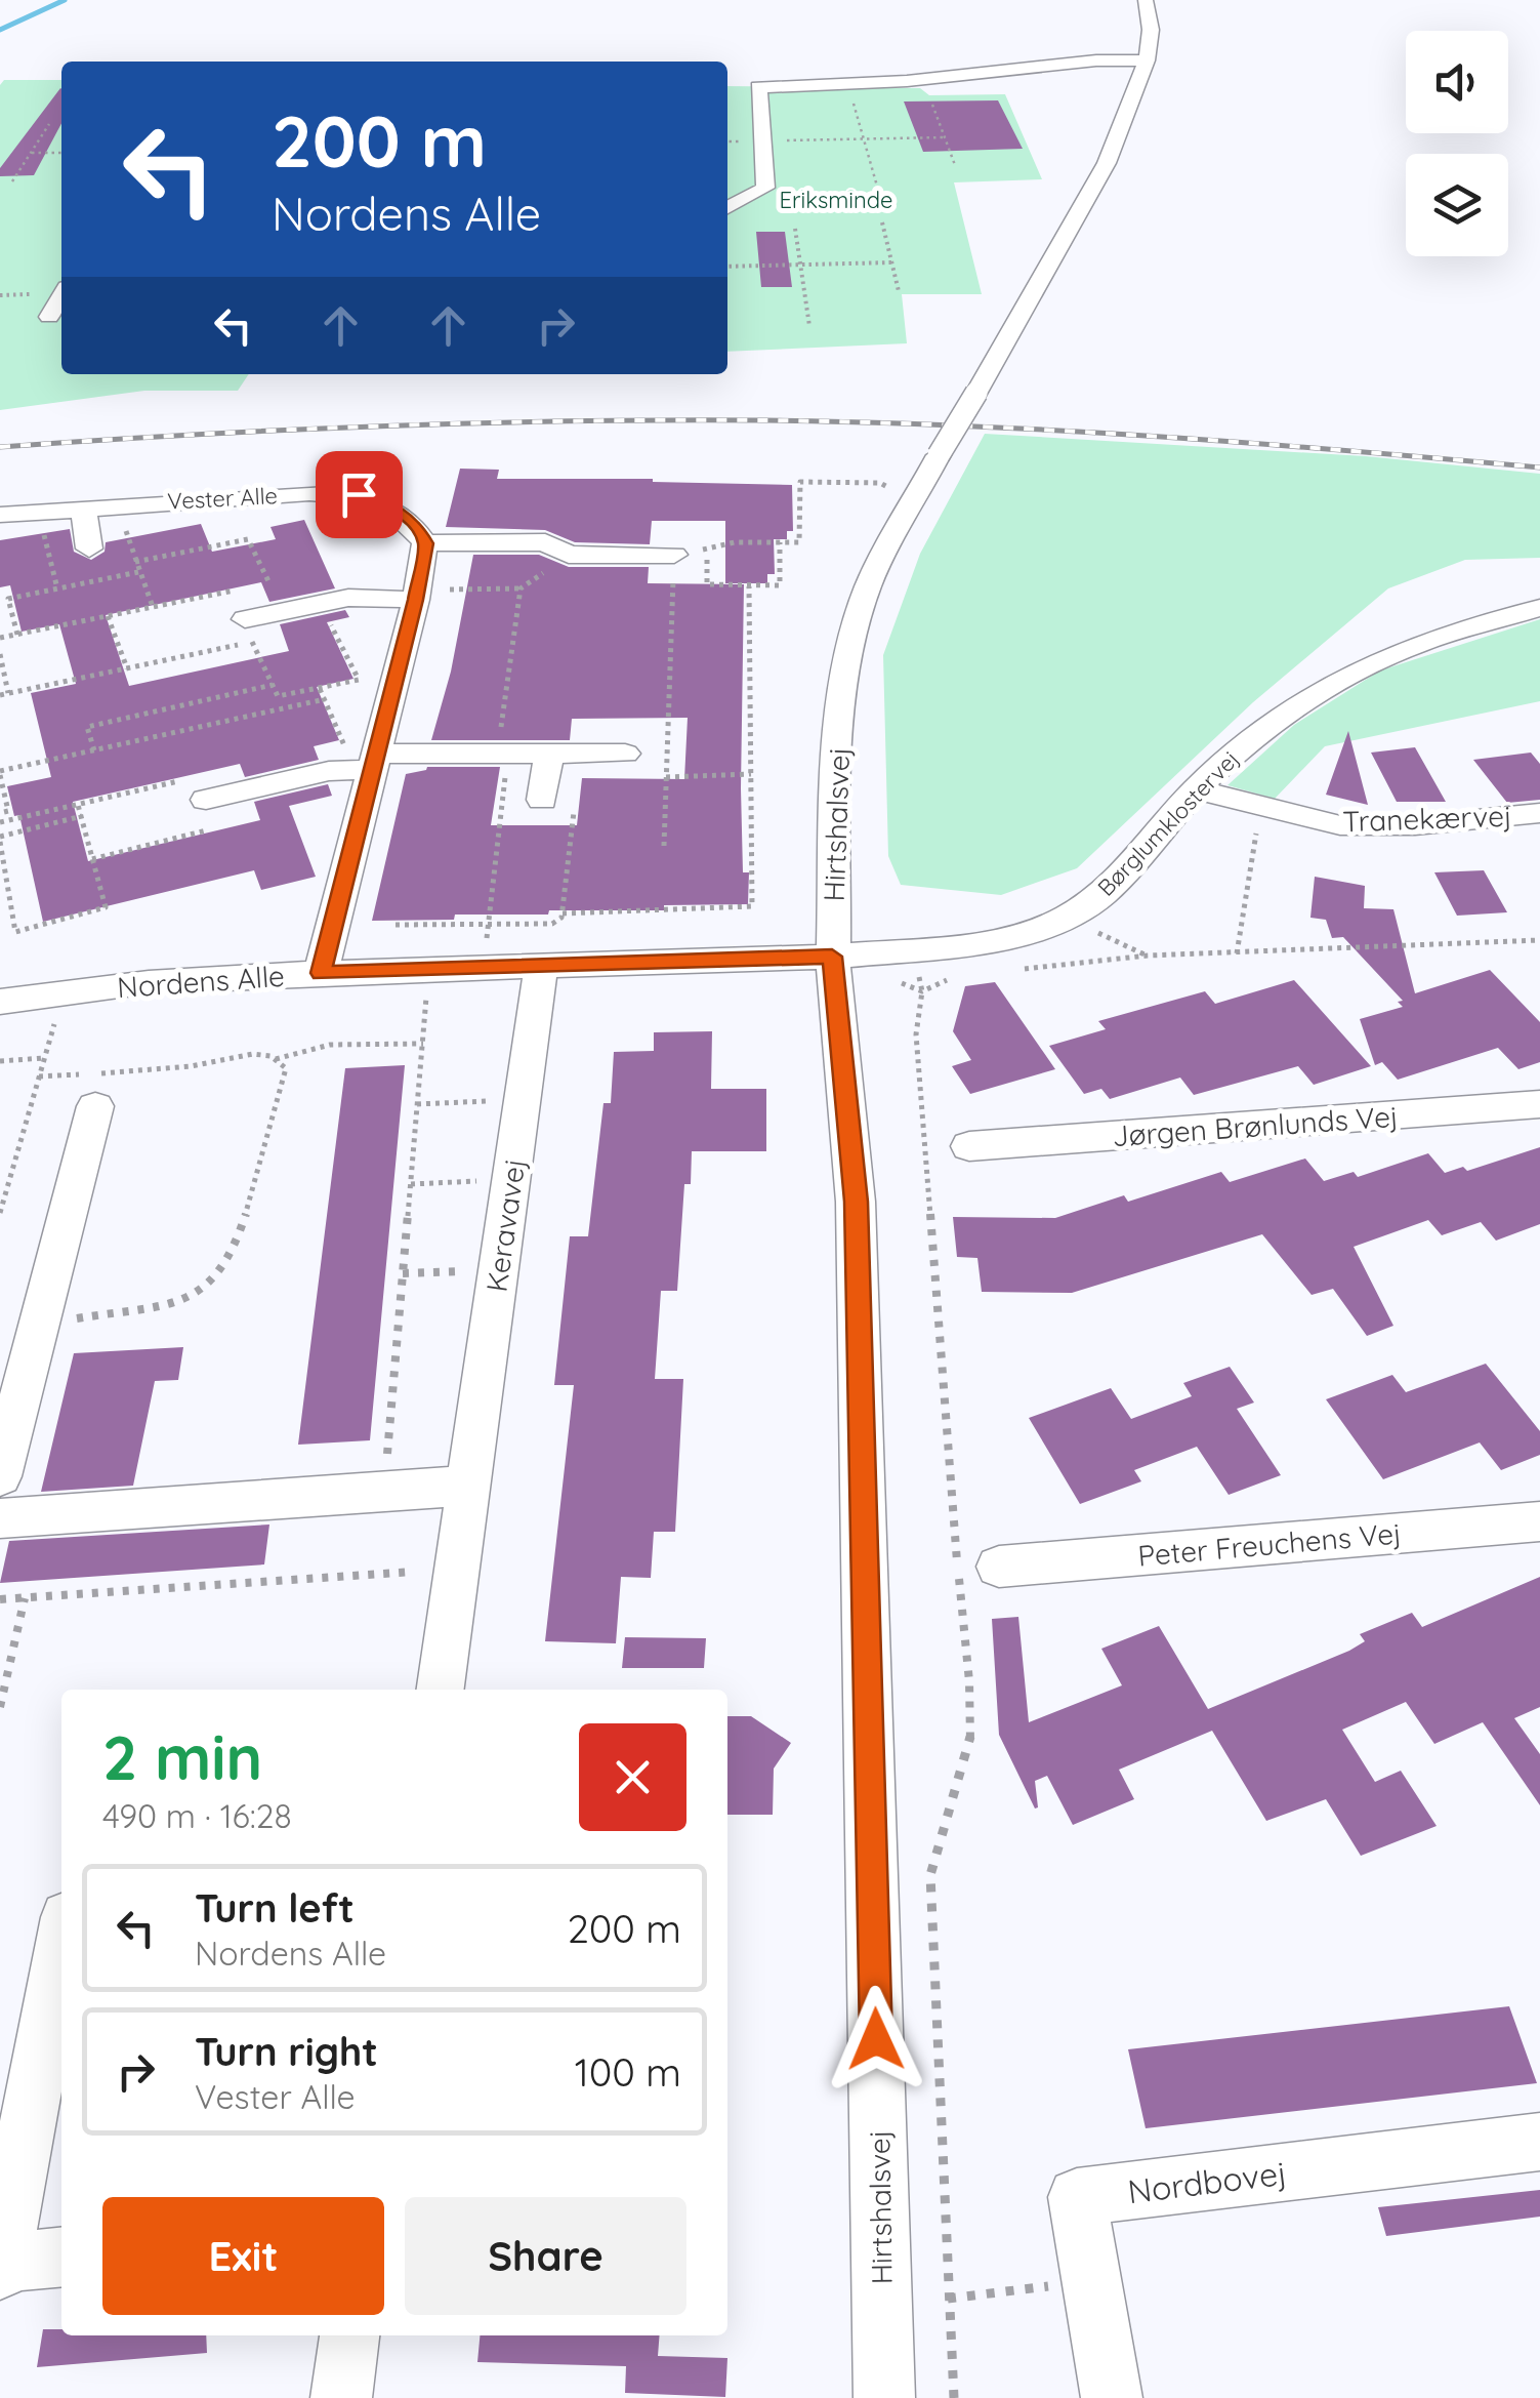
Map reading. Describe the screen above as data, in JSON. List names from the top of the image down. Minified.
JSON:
{"streets":{"street":["Vester Alle","Tranekærvej","Børglumklostervej","Hirtshalsvej","Nordens Alle","Jørgen Brønlunds Vej","Keravavej","Peter Freuchens Vej","Nordbovej"]},"crossings":[["Tranekærvej","Børglumklostervej"],["Børglumklostervej","Hirtshalsvej"],["Børglumklostervej","Nordens Alle"],["Hirtshalsvej","Nordens Alle"],["Nordens Alle","Keravavej"]],"parks":["Eriksminde"],"page":{"turn":["200 m","Nordens Alle"],"heading":["2 min","490 m · 16:28"],"list":[{"name":"Turn left","note":"Nordens Alle","value":"200 m"},{"name":"Turn right","note":"Vester Alle","value":"100 m"}],"buttons":["Exit","Share"]}}
